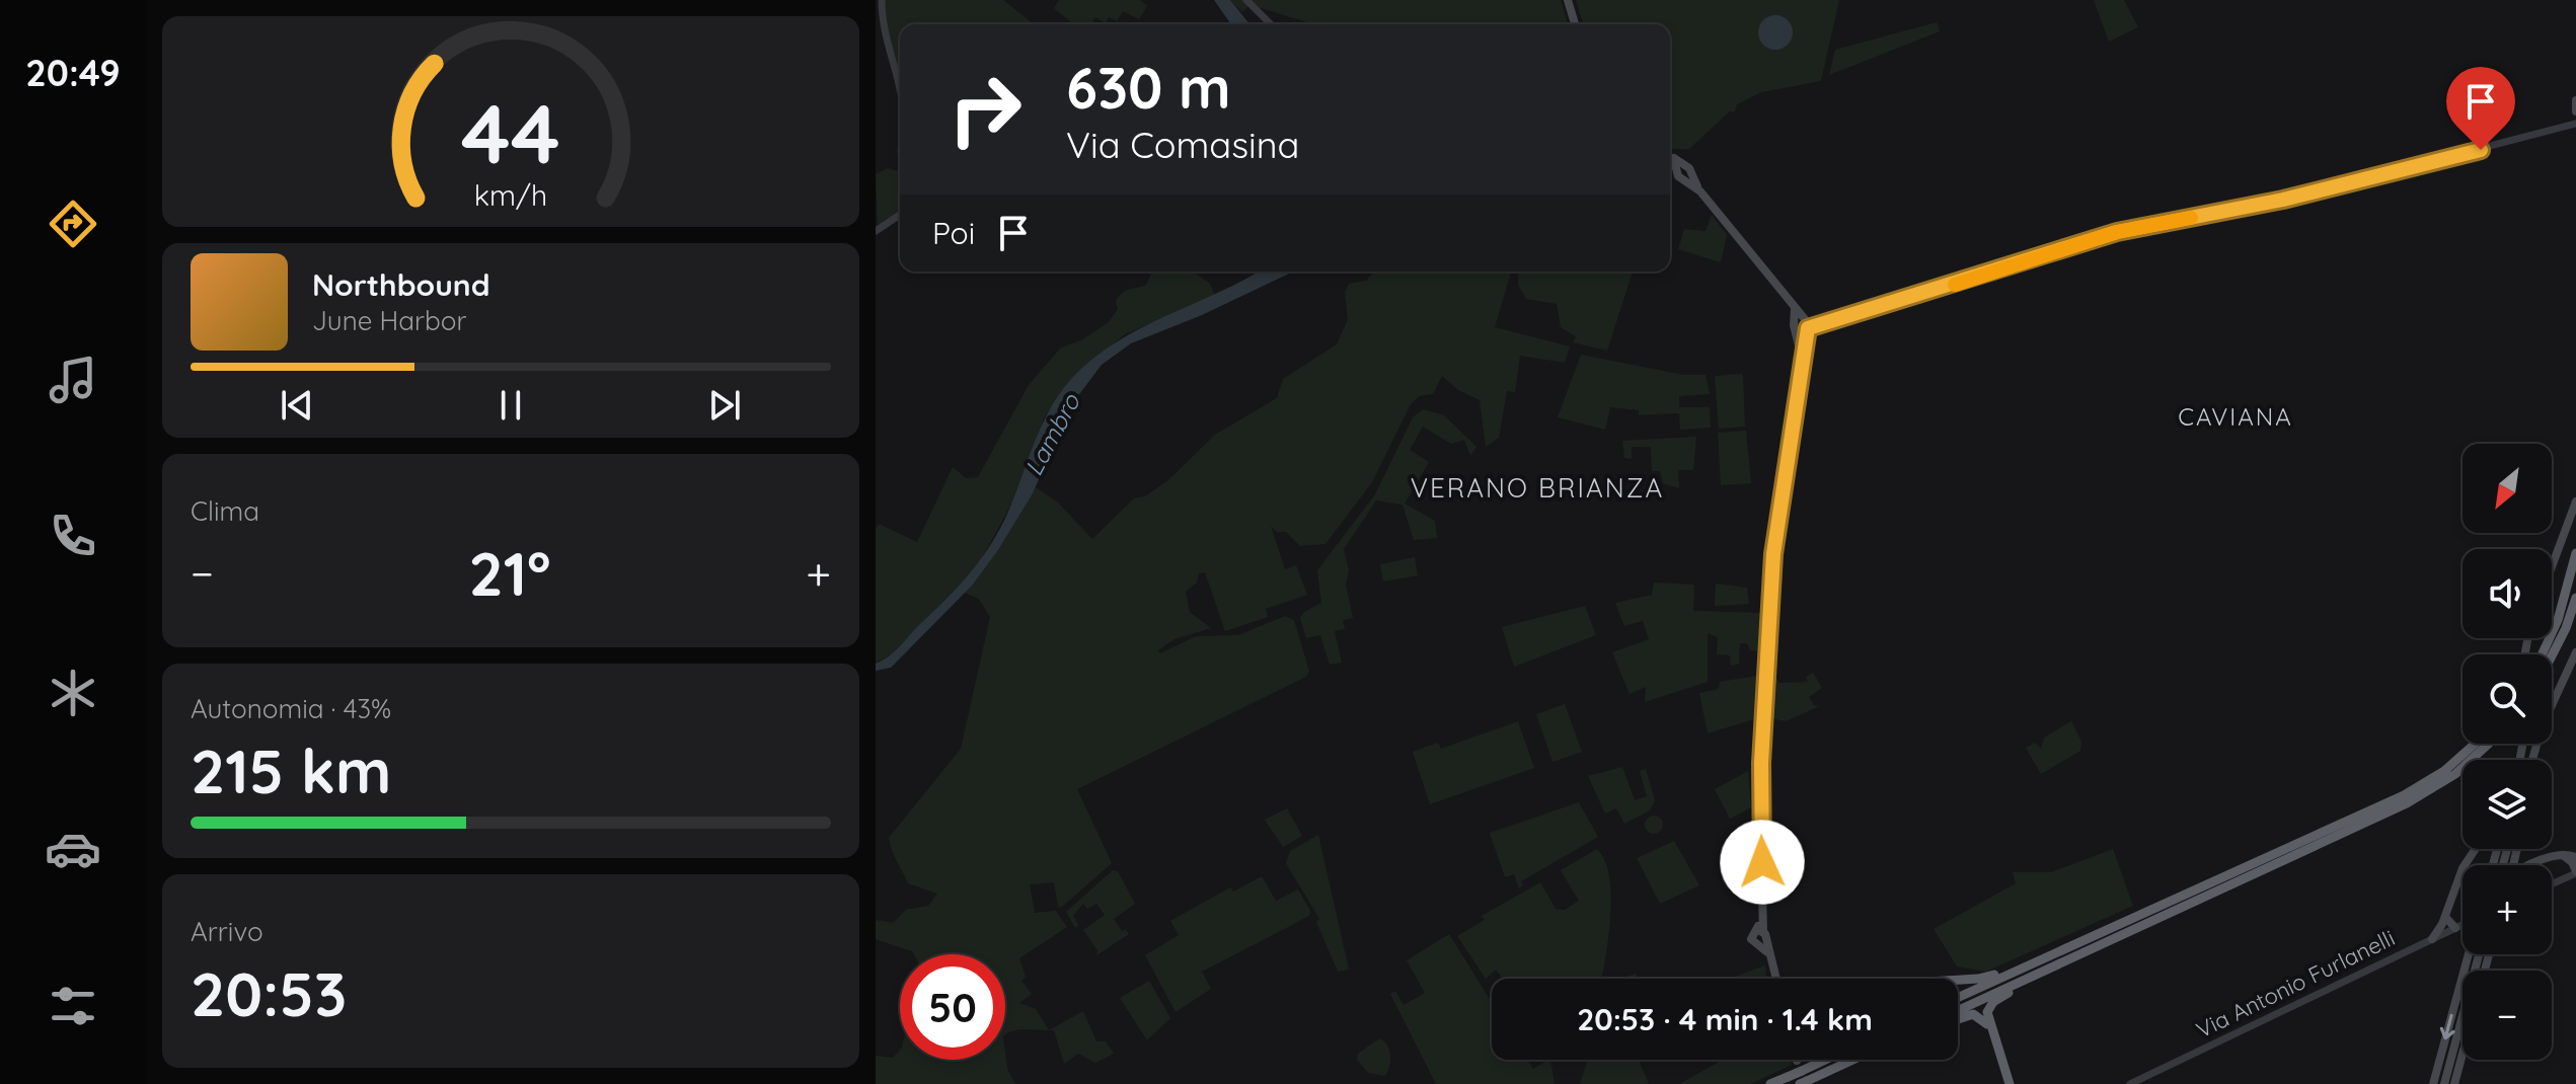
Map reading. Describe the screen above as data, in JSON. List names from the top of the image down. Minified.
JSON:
{"streets":{"street":["Via Antonio Furlanelli"]},"districts":["CAVIANA","VERANO BRIANZA"],"water":["Lambro"],"north":"bottom left","page":{"tabs":"20:49","turn":["630 m","Via Comasina"],"then":"Poi","song":["Northbound","June Harbor"],"map_buttons":["+","−"],"tile":["Clima",["Autonomia · 43%","215 km"],["Arrivo","20:53"]],"heat":["−","21°","+"],"limit":"50","trip":"20:53 · 4 min · 1.4 km","gauge":["44","km/h"]}}
